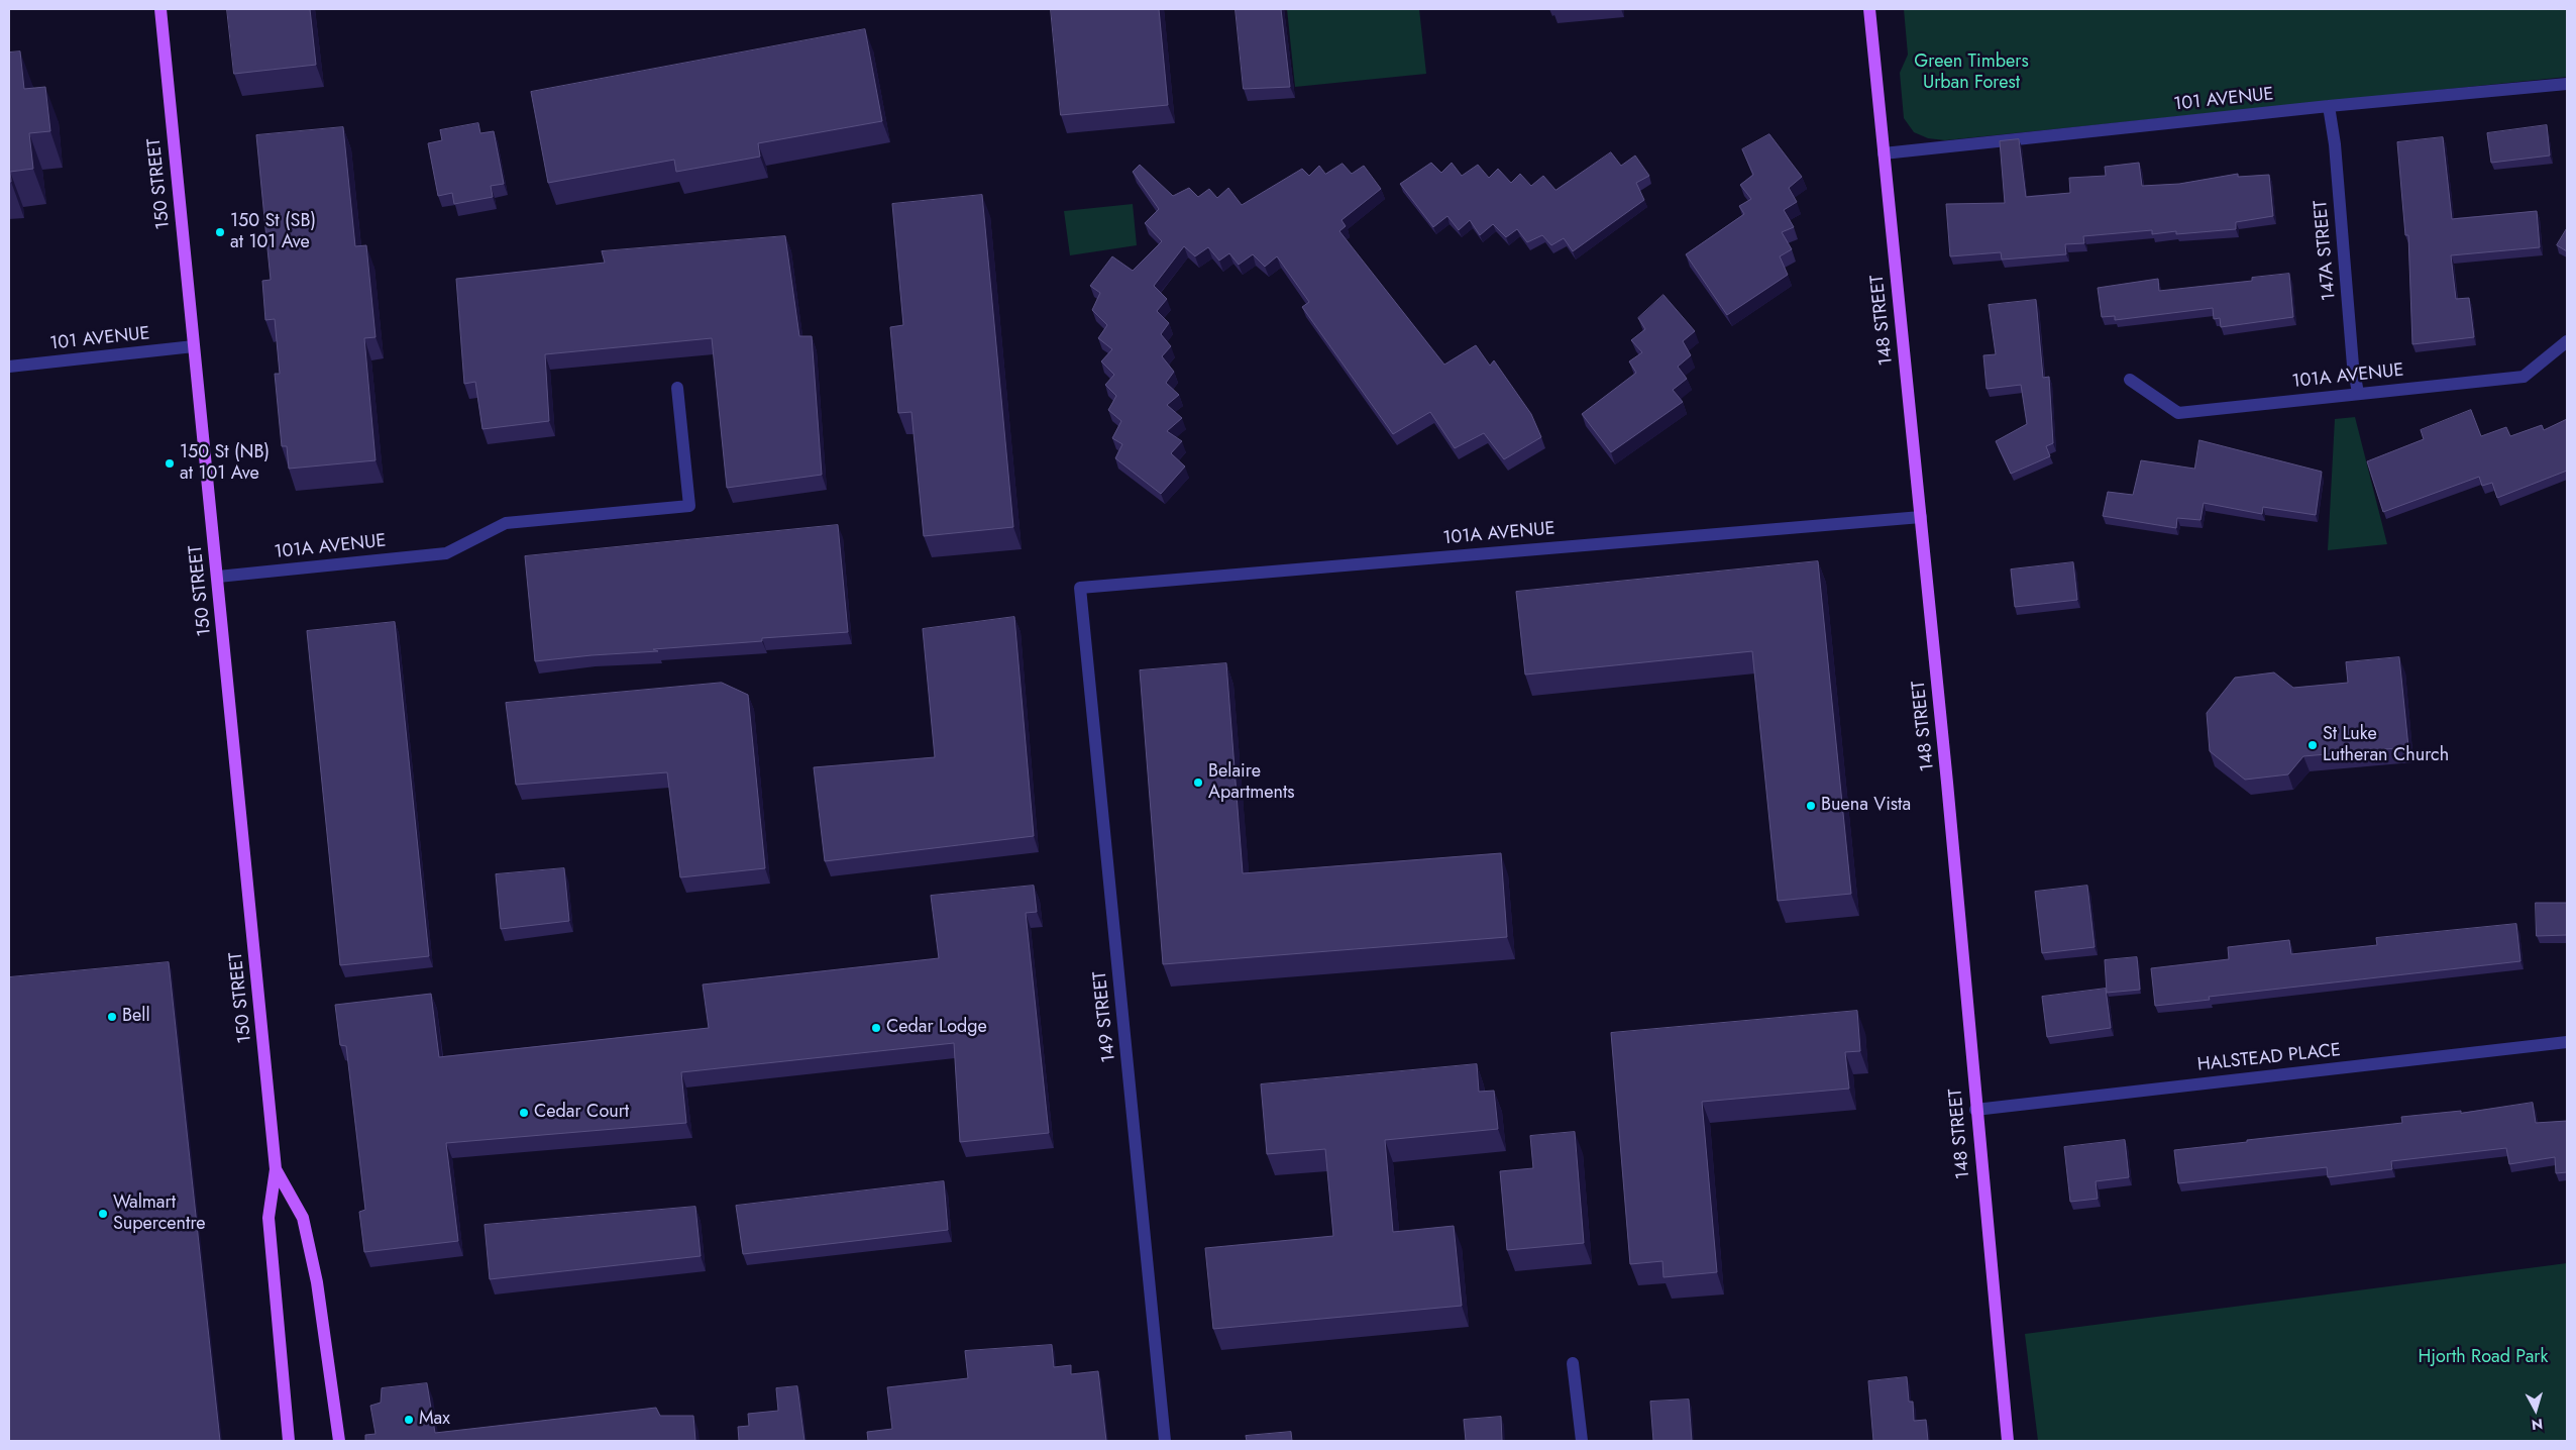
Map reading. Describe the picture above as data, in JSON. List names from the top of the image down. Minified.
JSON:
{"streets":{"main road":["150 STREET","148 STREET"],"street":["101 AVENUE","147A STREET","101A AVENUE","149 STREET","HALSTEAD PLACE"]},"crossings":[["101 AVENUE","150 STREET"],["101 AVENUE","147A STREET"],["101 AVENUE","148 STREET"],["150 STREET","101A AVENUE"],["147A STREET","101A AVENUE"],["148 STREET","101A AVENUE"],["148 STREET","HALSTEAD PLACE"],["101A AVENUE","149 STREET"]],"parks":["Green Timbers Urban Forest","Hjorth Road Park"],"places":["150 St (SB) at 101 Ave","150 St (NB) at 101 Ave","St Luke Lutheran Church","Belaire Apartments","Buena Vista","Bell","Cedar Lodge","Cedar Court","Walmart Supercentre","Max"],"north":"bottom"}
